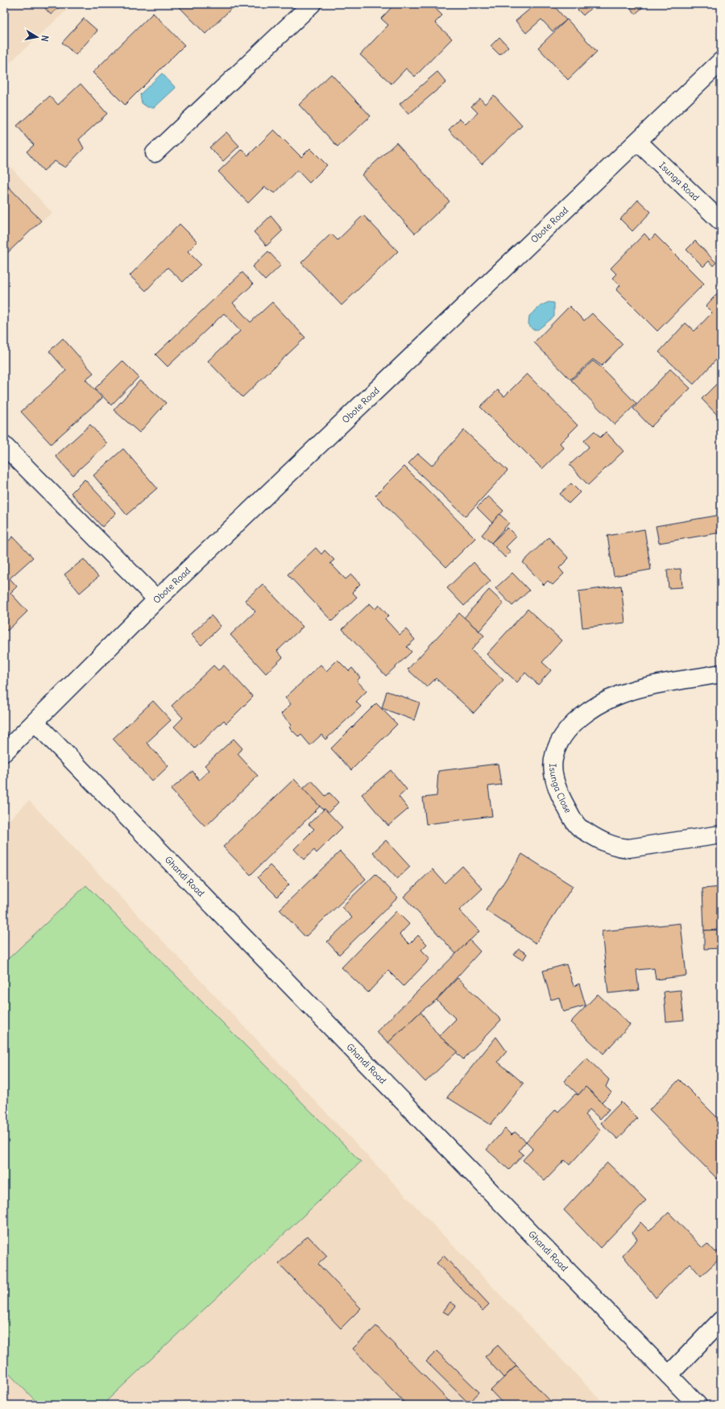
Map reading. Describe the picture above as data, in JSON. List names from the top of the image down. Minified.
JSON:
{"streets":{"street":["Isunga Road","Obote Road","Isunga Close","Ghandi Road"]},"crossings":[["Isunga Road","Obote Road"],["Obote Road","Ghandi Road"]],"north":"right"}
